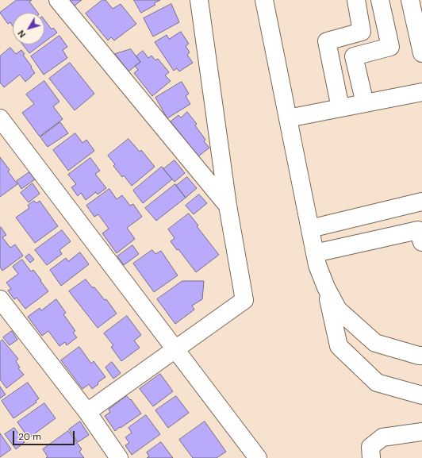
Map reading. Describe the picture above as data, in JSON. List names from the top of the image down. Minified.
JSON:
{"scale_bar":"20 m","north":"bottom left"}
